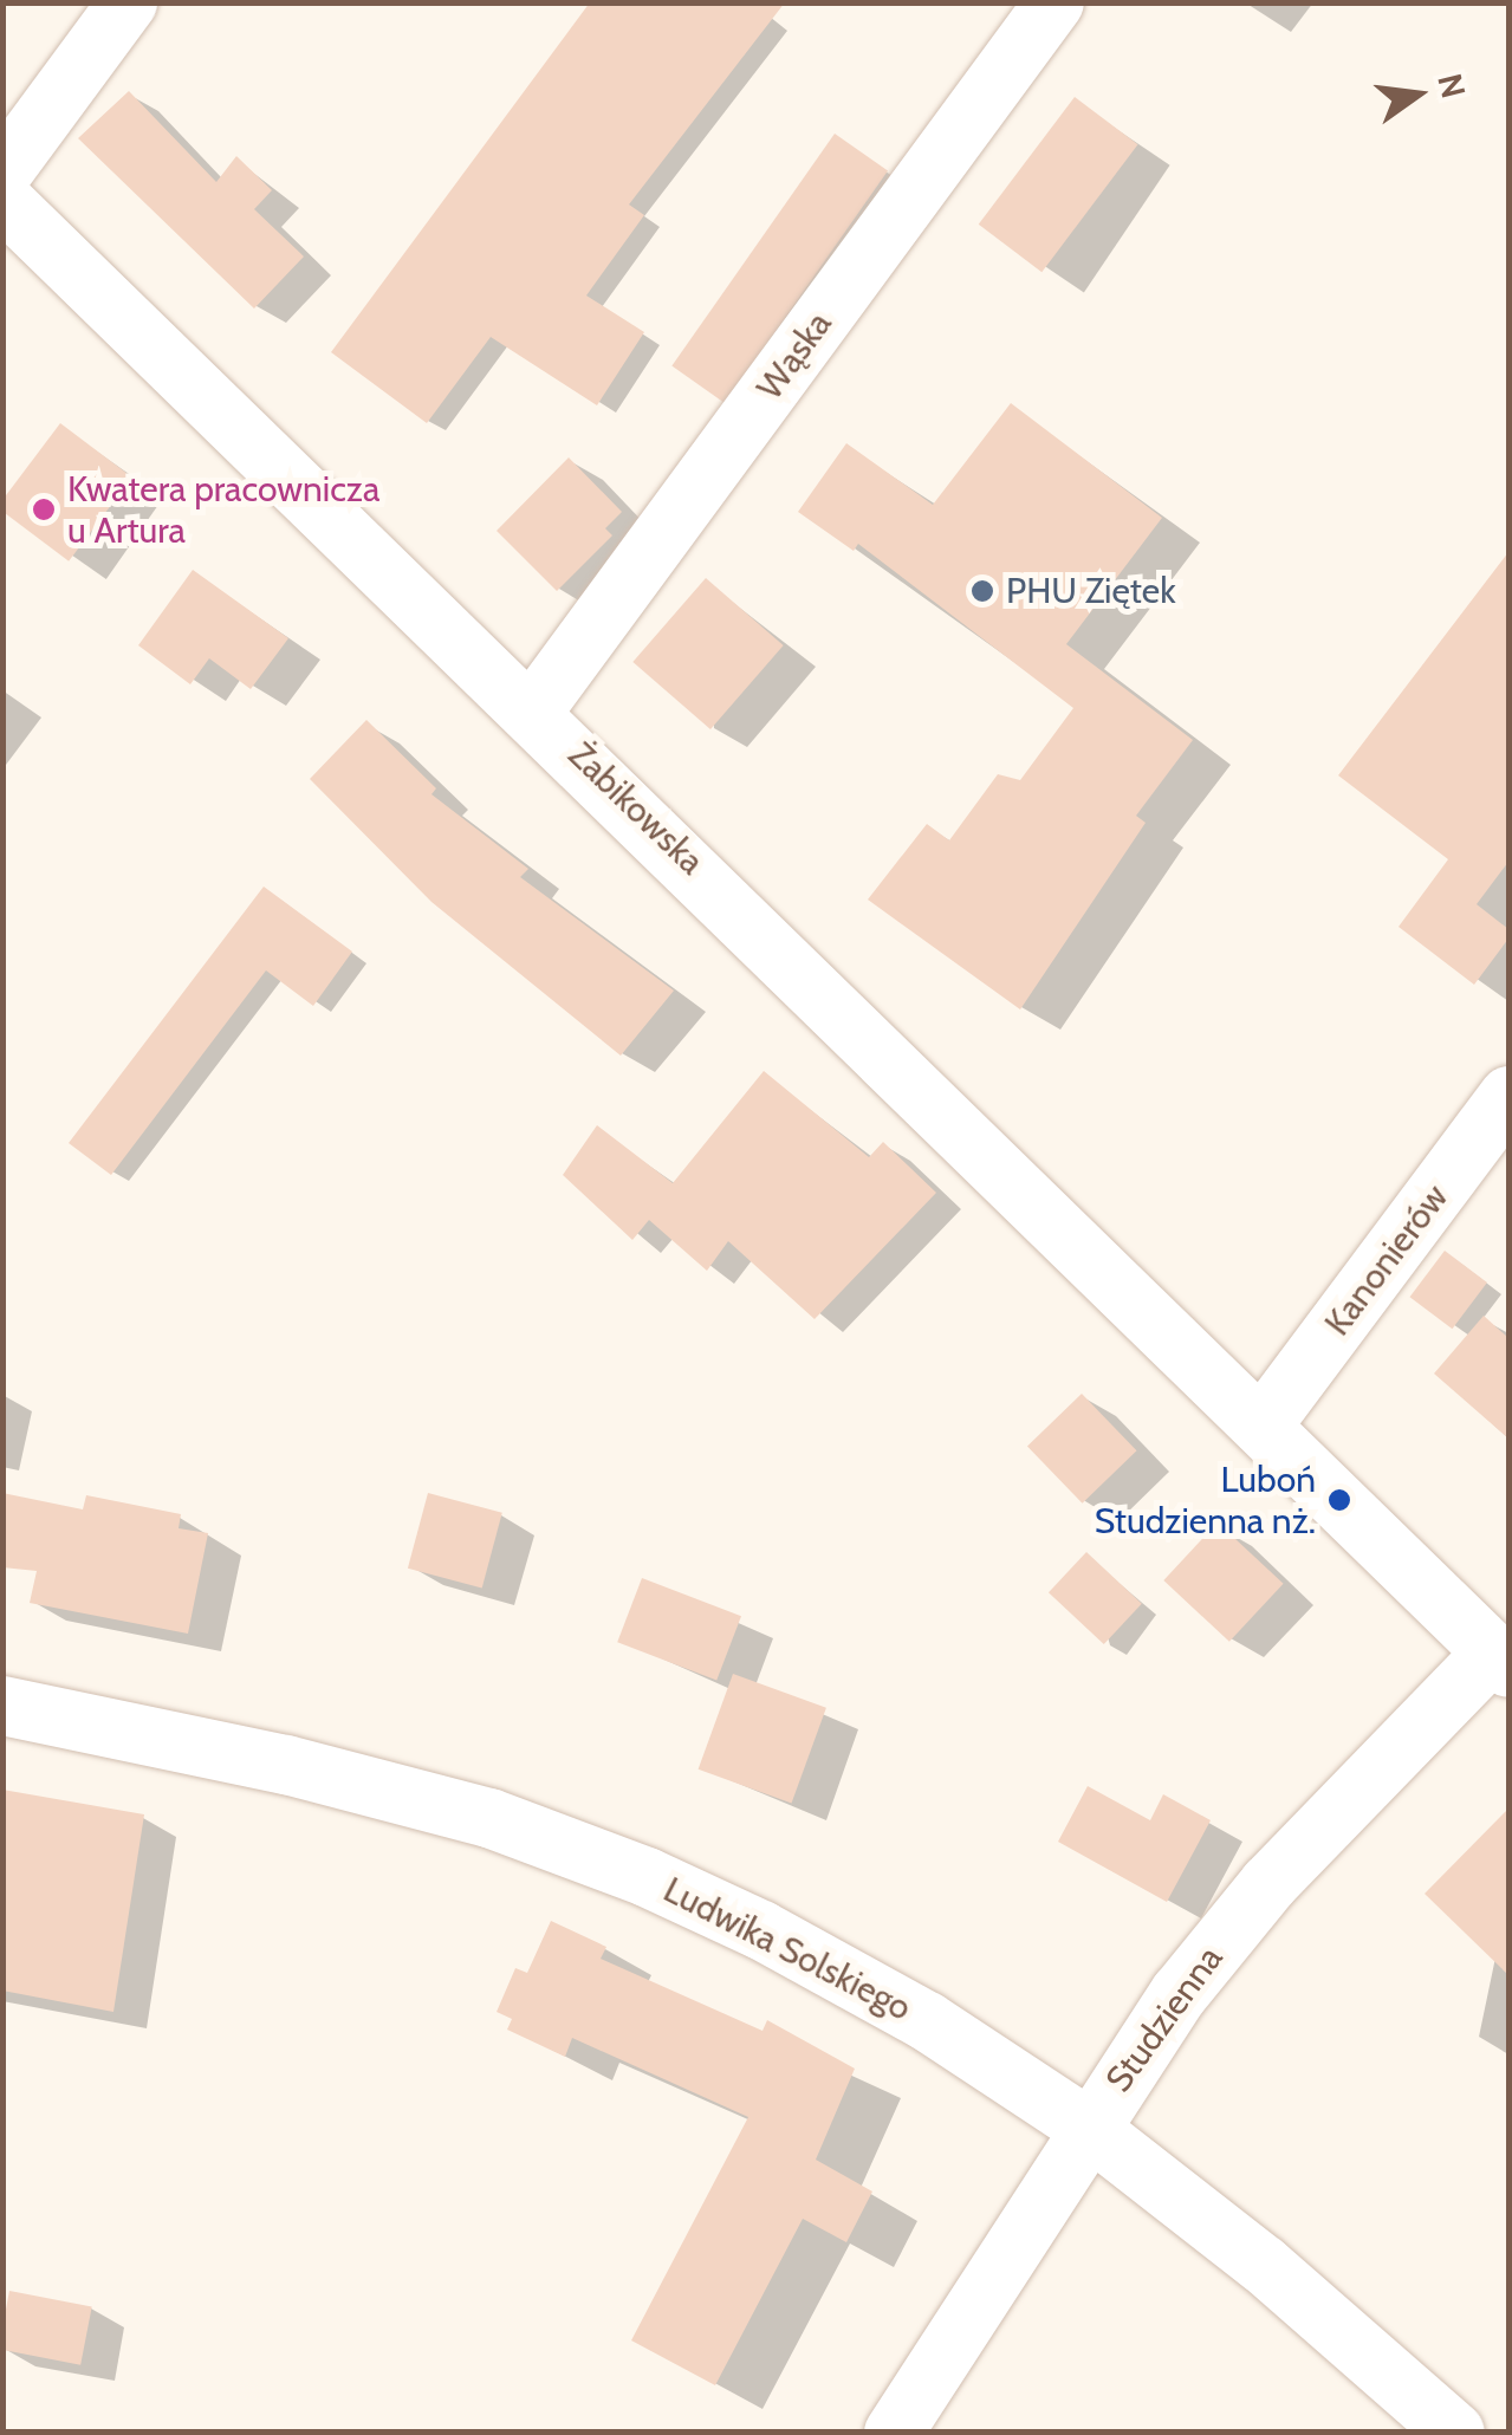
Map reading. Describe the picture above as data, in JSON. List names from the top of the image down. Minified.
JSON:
{"streets":{"street":["Wąska","Żabikowska","Kanonierów","Ludwika Solskiego","Studzienna"]},"crossings":[["Wąska","Żabikowska"],["Żabikowska","Kanonierów"],["Żabikowska","Studzienna"],["Ludwika Solskiego","Studzienna"]],"places":["Kwatera pracownicza u Artura","PHU Ziętek","Luboń Studzienna nż."],"north":"right"}
